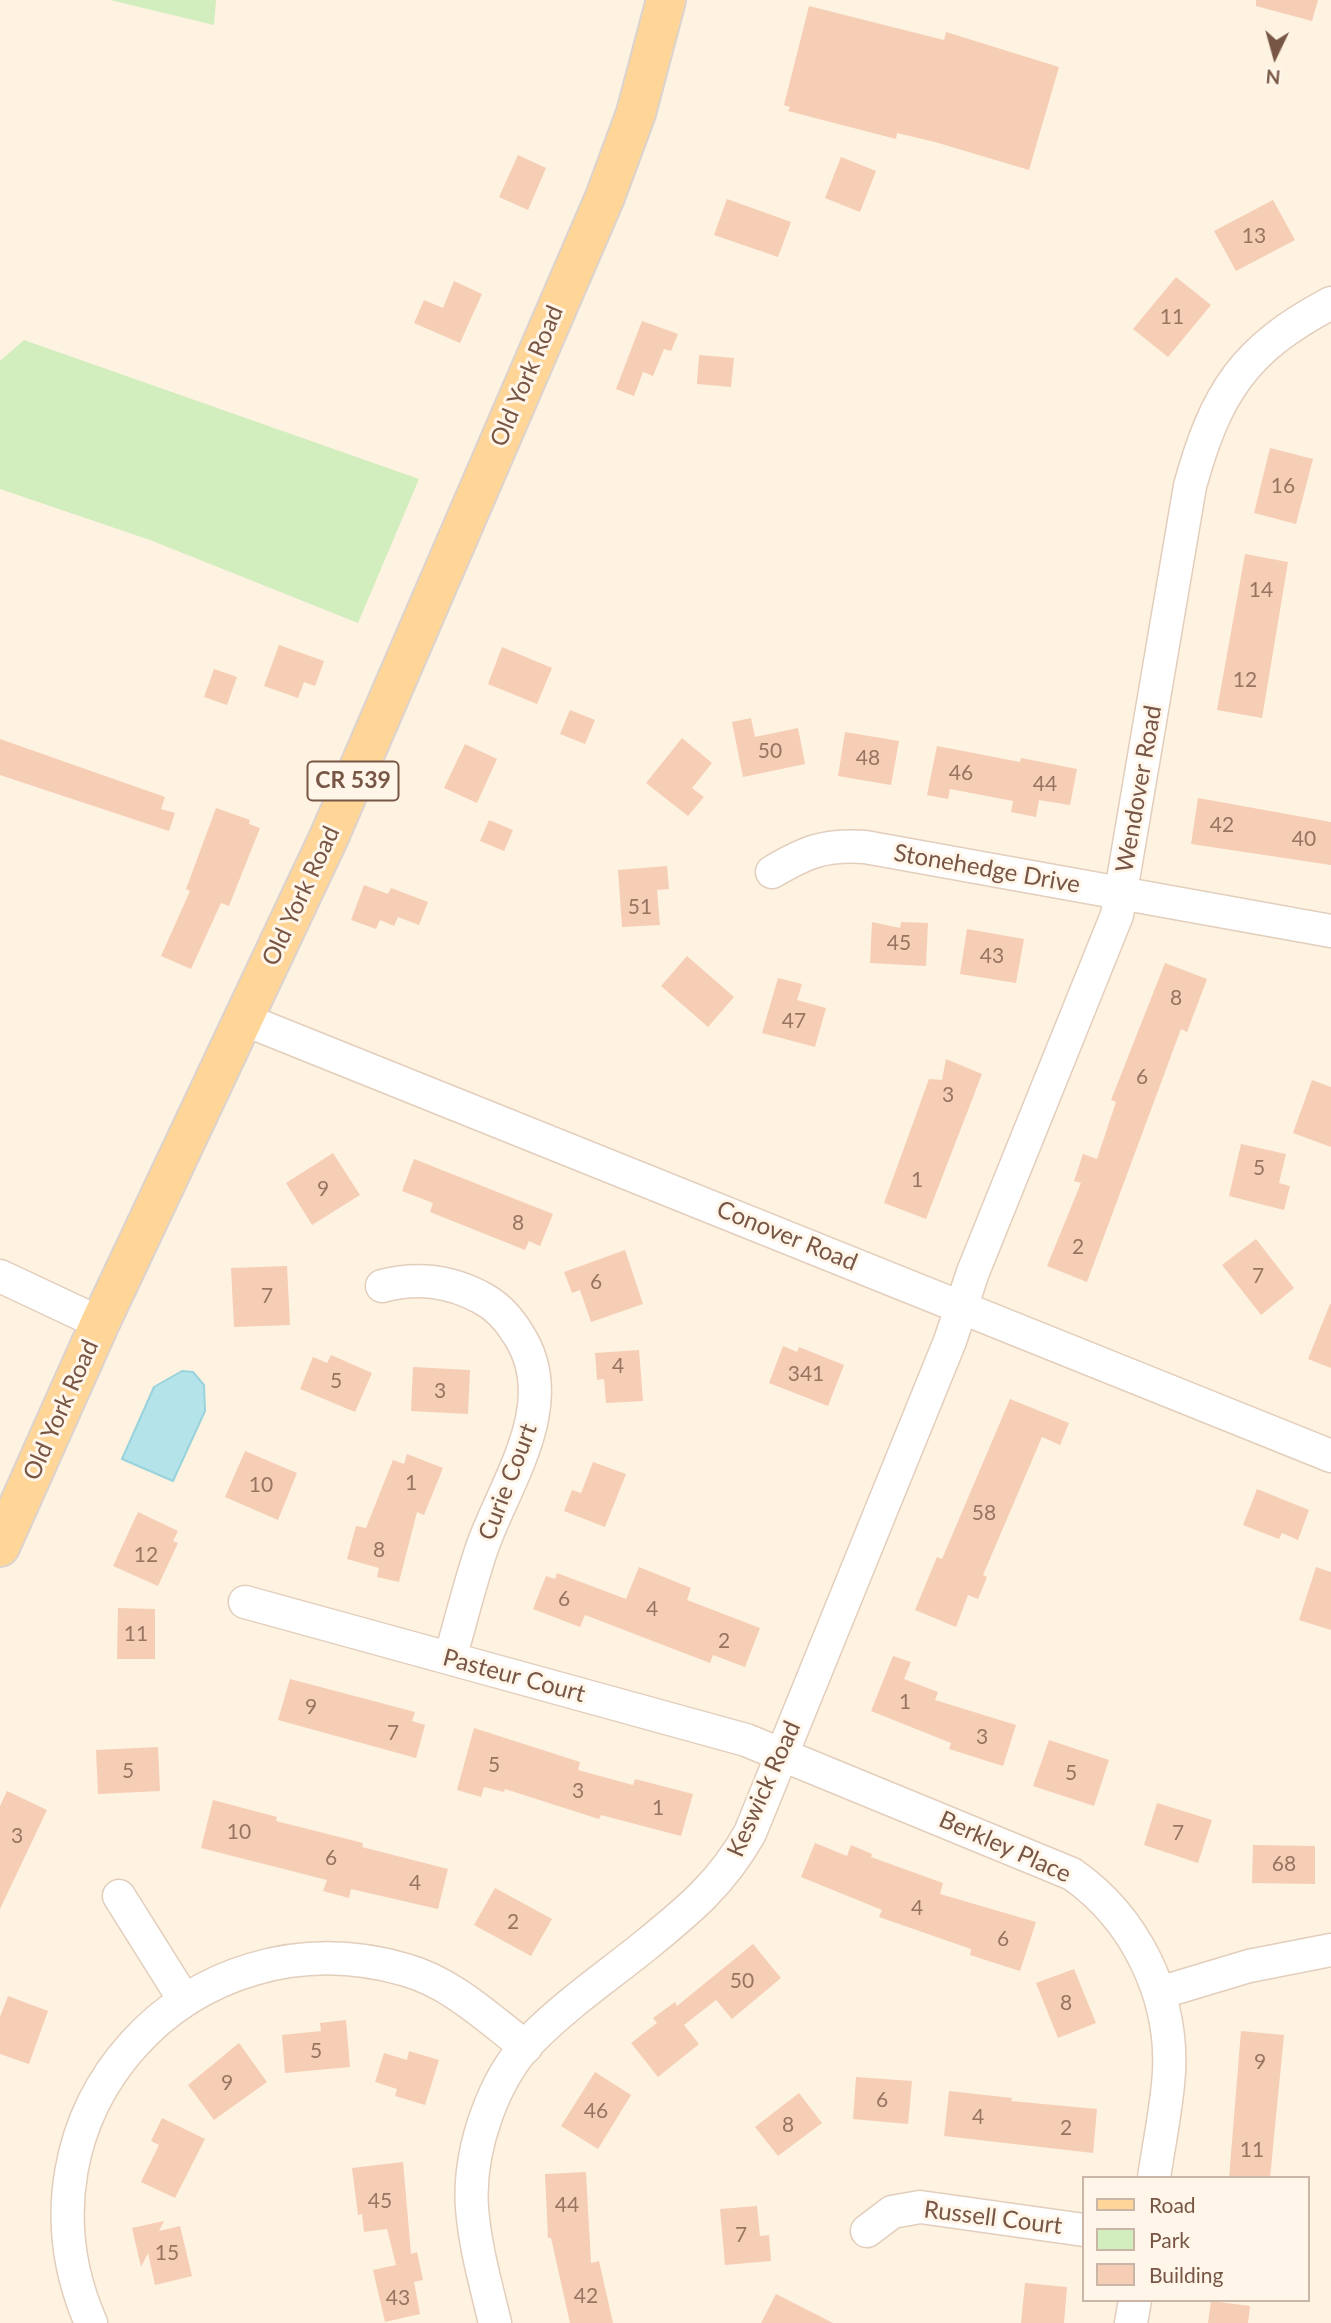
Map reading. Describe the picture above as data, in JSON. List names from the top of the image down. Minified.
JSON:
{"streets":{"main road":["Old York Road","CR 539"],"street":["Wendover Road","Stonehedge Drive","Conover Road","Curie Court","Pasteur Court","Keswick Road","Berkley Place","Russell Court"]},"crossings":[["Old York Road","Conover Road"],["Wendover Road","Stonehedge Drive"],["Wendover Road","Conover Road"],["Wendover Road","Keswick Road"],["Conover Road","Keswick Road"],["Curie Court","Pasteur Court"],["Pasteur Court","Keswick Road"],["Pasteur Court","Berkley Place"],["Keswick Road","Berkley Place"]],"house_numbers":["13","11","16","14","12","50","48","46","44","42","40","51","45","43","8","47","6","3","5","1","9","8","2","7","6","7","4","341","5","3","1","10","58","8","12","6","4","11","2","1","9","7","3","5","5","5","3","1","10","7","3","6","68","4","4","2","6","50","8","5","9","9","6","46","4","8","2","11","45","44","7","15","42","43"],"legend":["Road","Park","Building"],"north":"bottom"}
